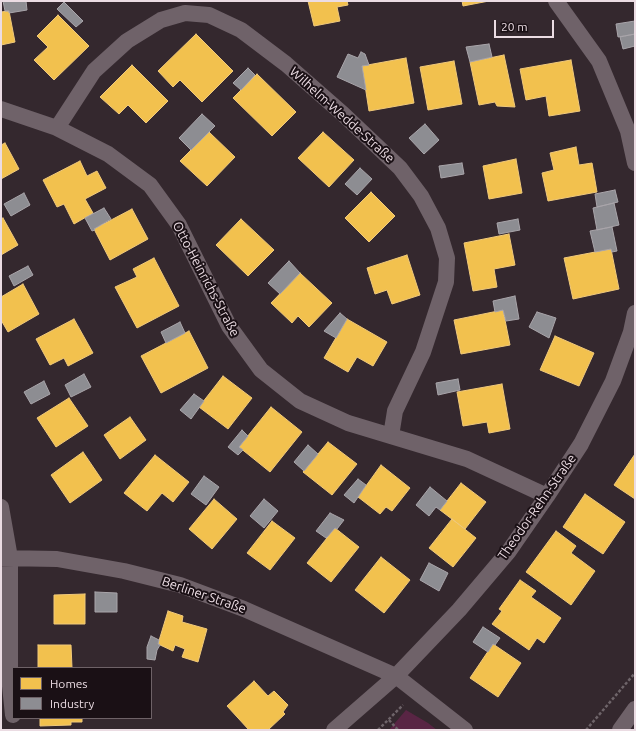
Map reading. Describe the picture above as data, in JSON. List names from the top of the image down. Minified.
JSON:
{"streets":{"street":["Wilhelm-Wedde-Straße","Otto-Heinrichs-Straße","Theodor-Rehn-Straße","Berliner Straße"]},"crossings":[["Wilhelm-Wedde-Straße","Otto-Heinrichs-Straße"],["Otto-Heinrichs-Straße","Theodor-Rehn-Straße"],["Theodor-Rehn-Straße","Berliner Straße"]],"legend":["Homes","Industry"],"scale_bar":"20 m"}
